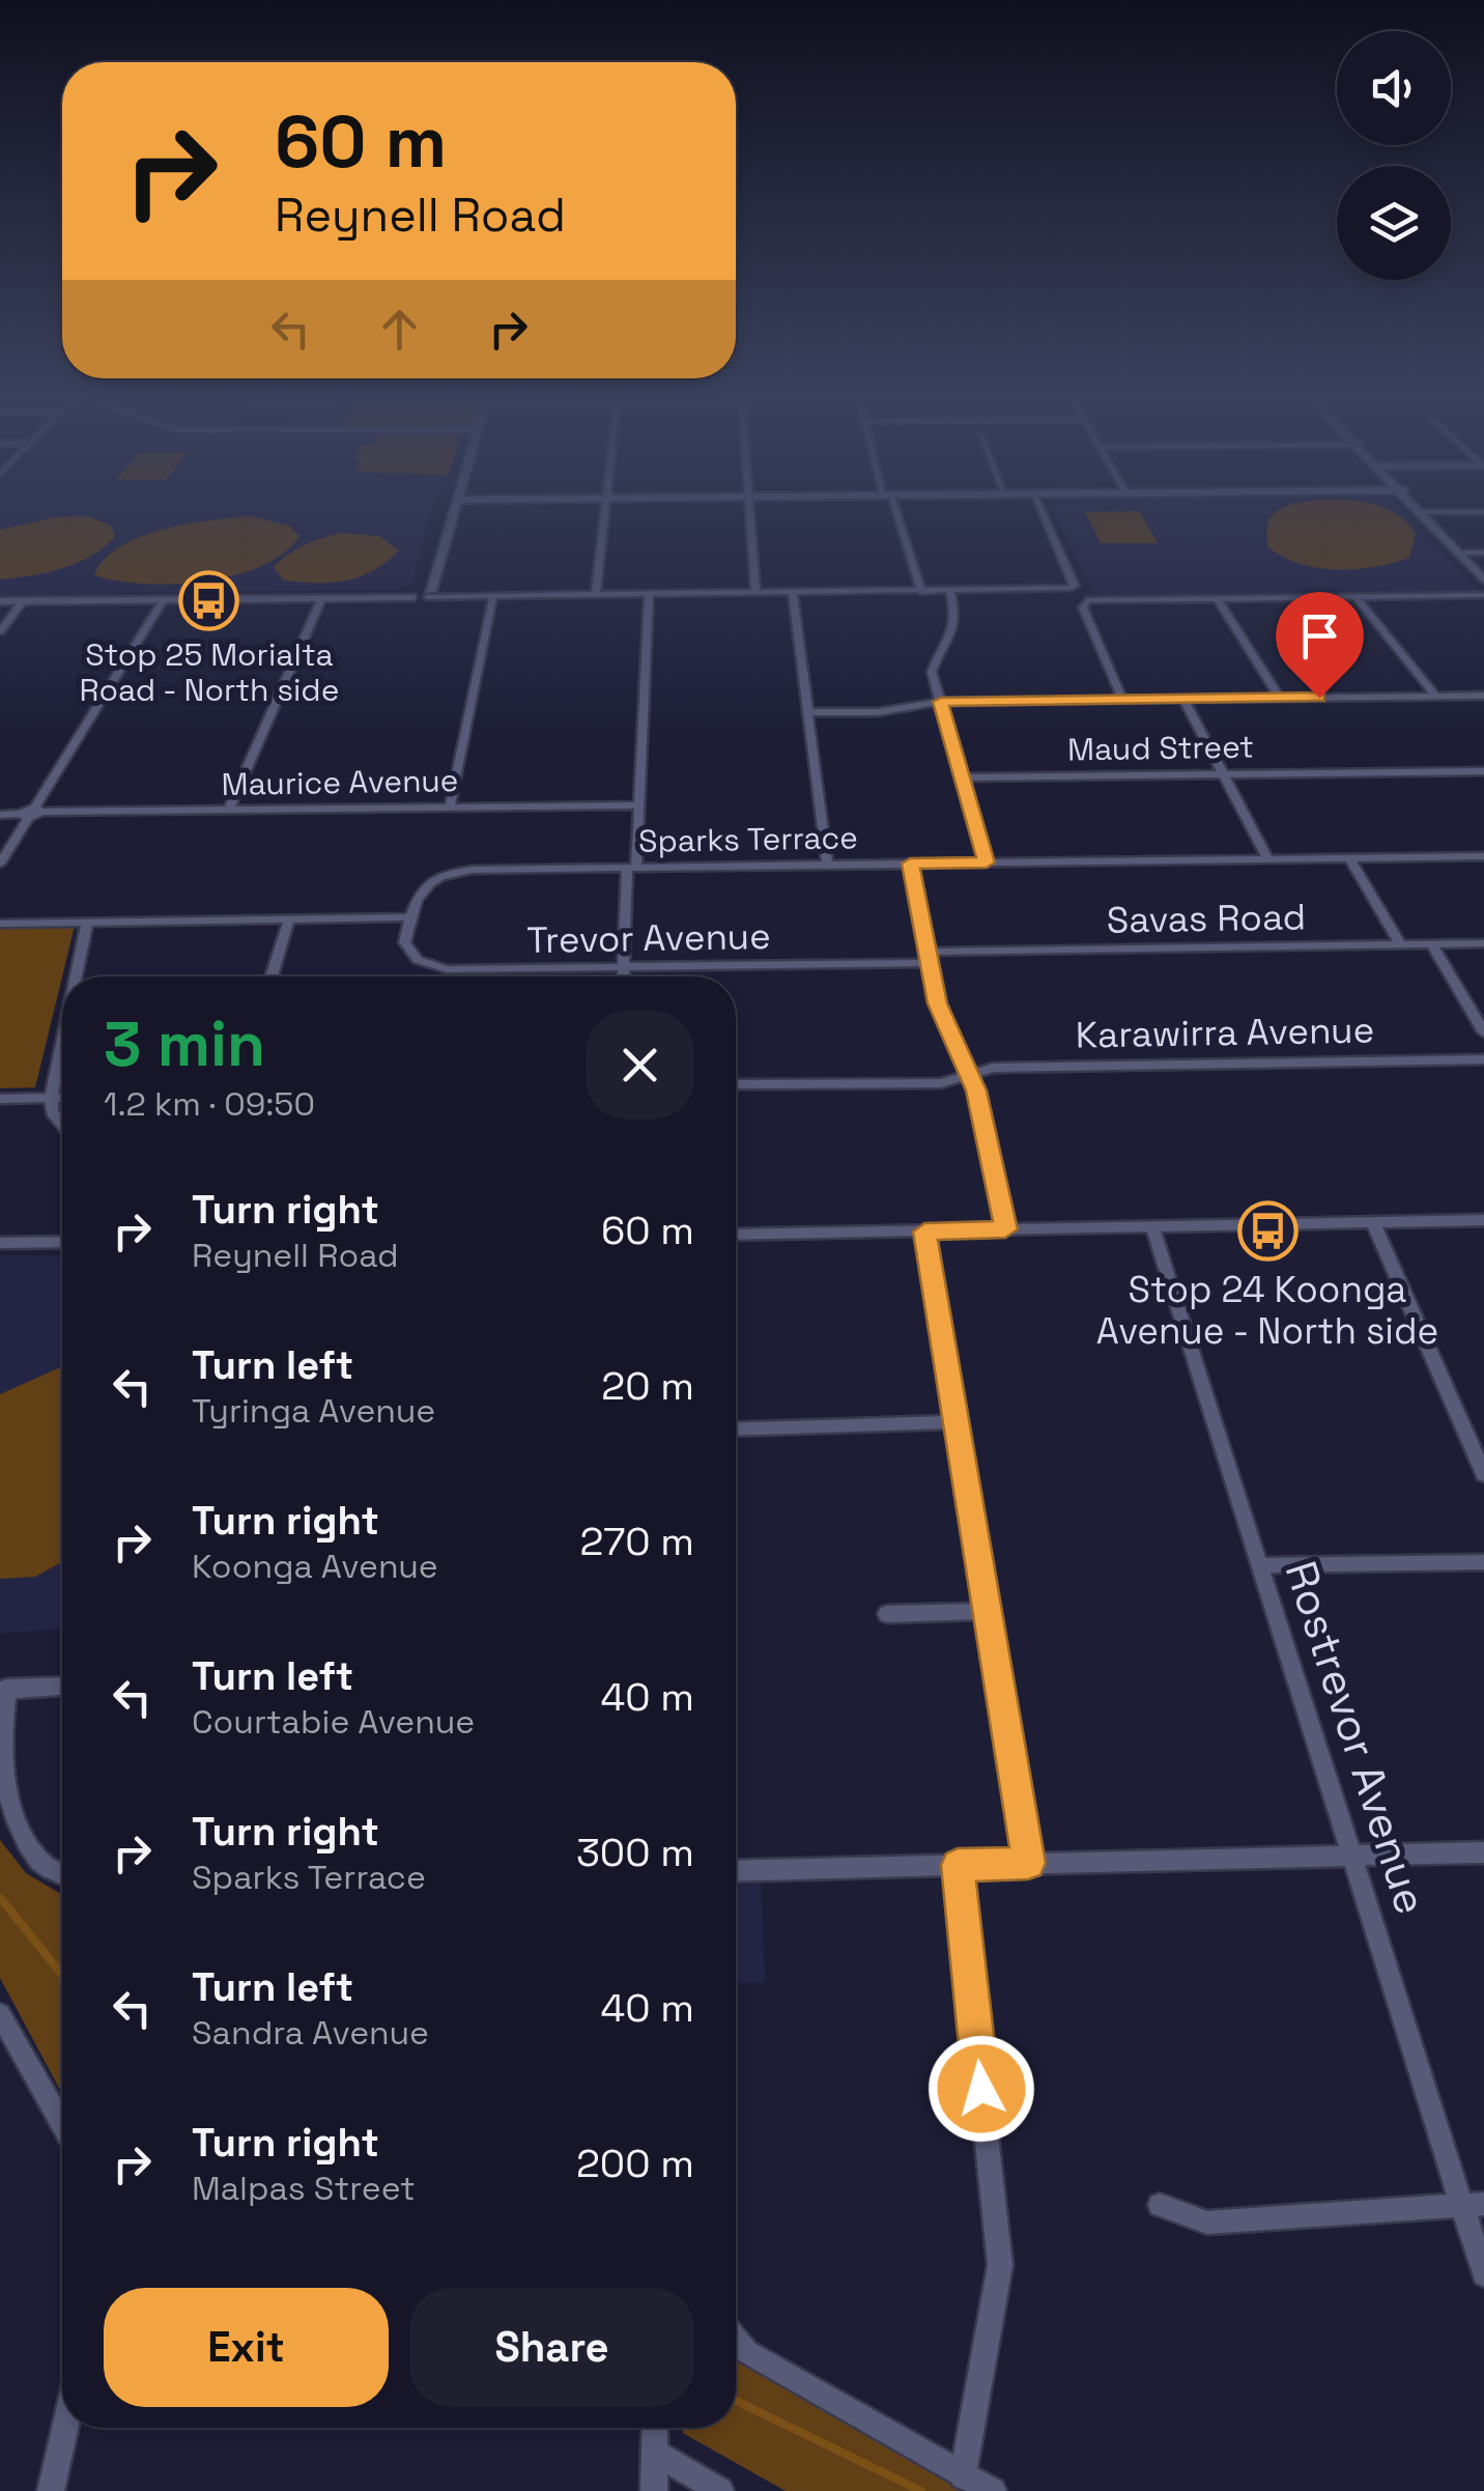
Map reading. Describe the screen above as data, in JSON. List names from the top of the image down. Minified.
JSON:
{"streets":{"street":["Maud Street","Maurice Avenue","Sparks Terrace","Savas Road","Trevor Avenue","Karawirra Avenue","Rostrevor Avenue"]},"crossings":[["Sparks Terrace","Trevor Avenue"],["Savas Road","Trevor Avenue"]],"places":{"bus stop":["Stop 25 Morialta Road - North side","Stop 24 Koonga Avenue - North side"]},"page":{"turn":["60 m","Reynell Road"],"heading":["3 min","1.2 km · 09:50"],"list":[{"name":"Turn right","note":"Reynell Road","value":"60 m"},{"name":"Turn left","note":"Tyringa Avenue","value":"20 m"},{"name":"Turn right","note":"Koonga Avenue","value":"270 m"},{"name":"Turn left","note":"Courtabie Avenue","value":"40 m"},{"name":"Turn right","note":"Sparks Terrace","value":"300 m"},{"name":"Turn left","note":"Sandra Avenue","value":"40 m"},{"name":"Turn right","note":"Malpas Street","value":"200 m"}],"buttons":["Exit","Share"]}}
